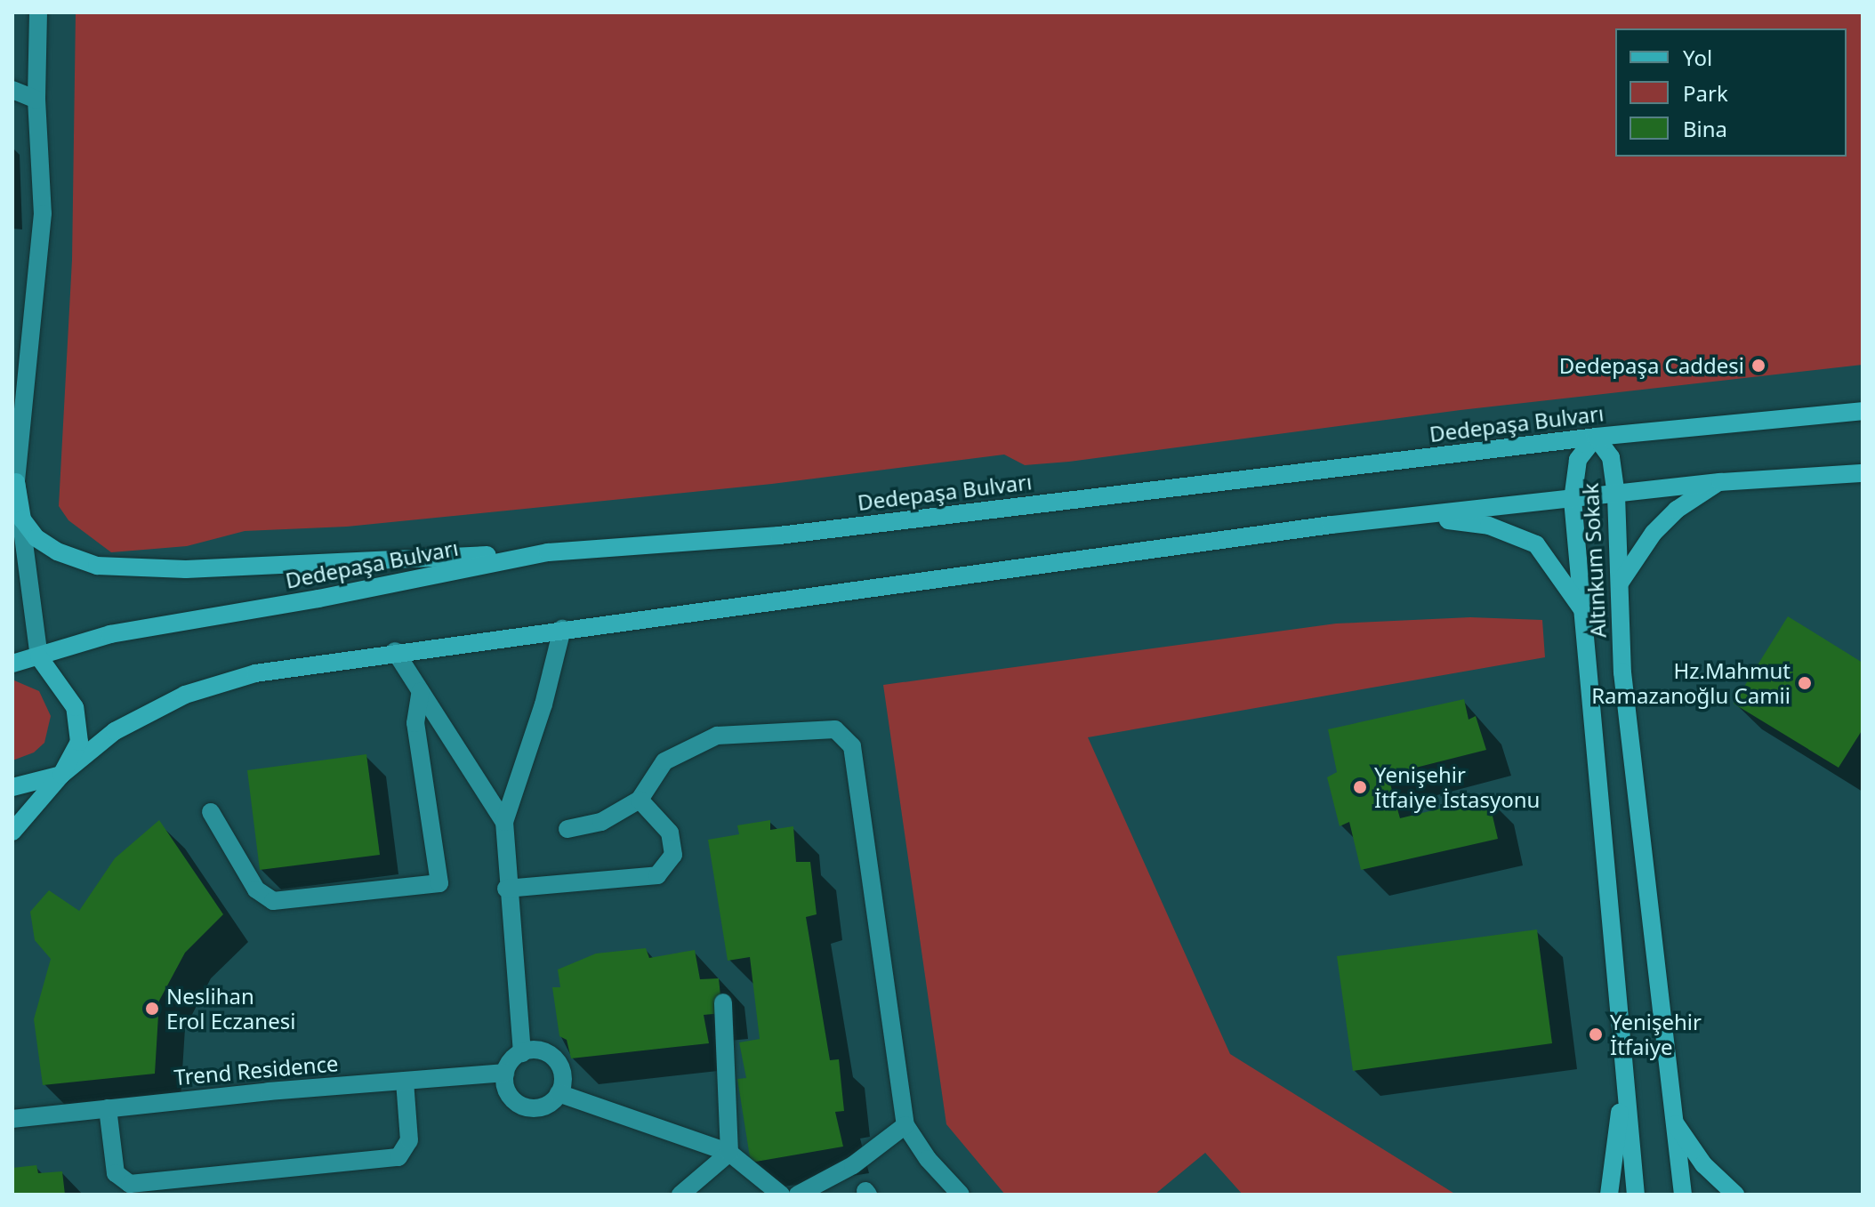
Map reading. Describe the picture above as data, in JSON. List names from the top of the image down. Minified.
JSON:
{"streets":{"main road":["Dedepaşa Bulvarı","Altınkum Sokak"],"street":["Trend Residence"]},"crossings":[["Dedepaşa Bulvarı","Altınkum Sokak"]],"places":["Dedepaşa Caddesi","Hz.Mahmut Ramazanoğlu Camii","Yenişehir İtfaiye İstasyonu","Neslihan Erol Eczanesi","Yenişehir İtfaiye"],"legend":["Yol","Park","Bina"]}
